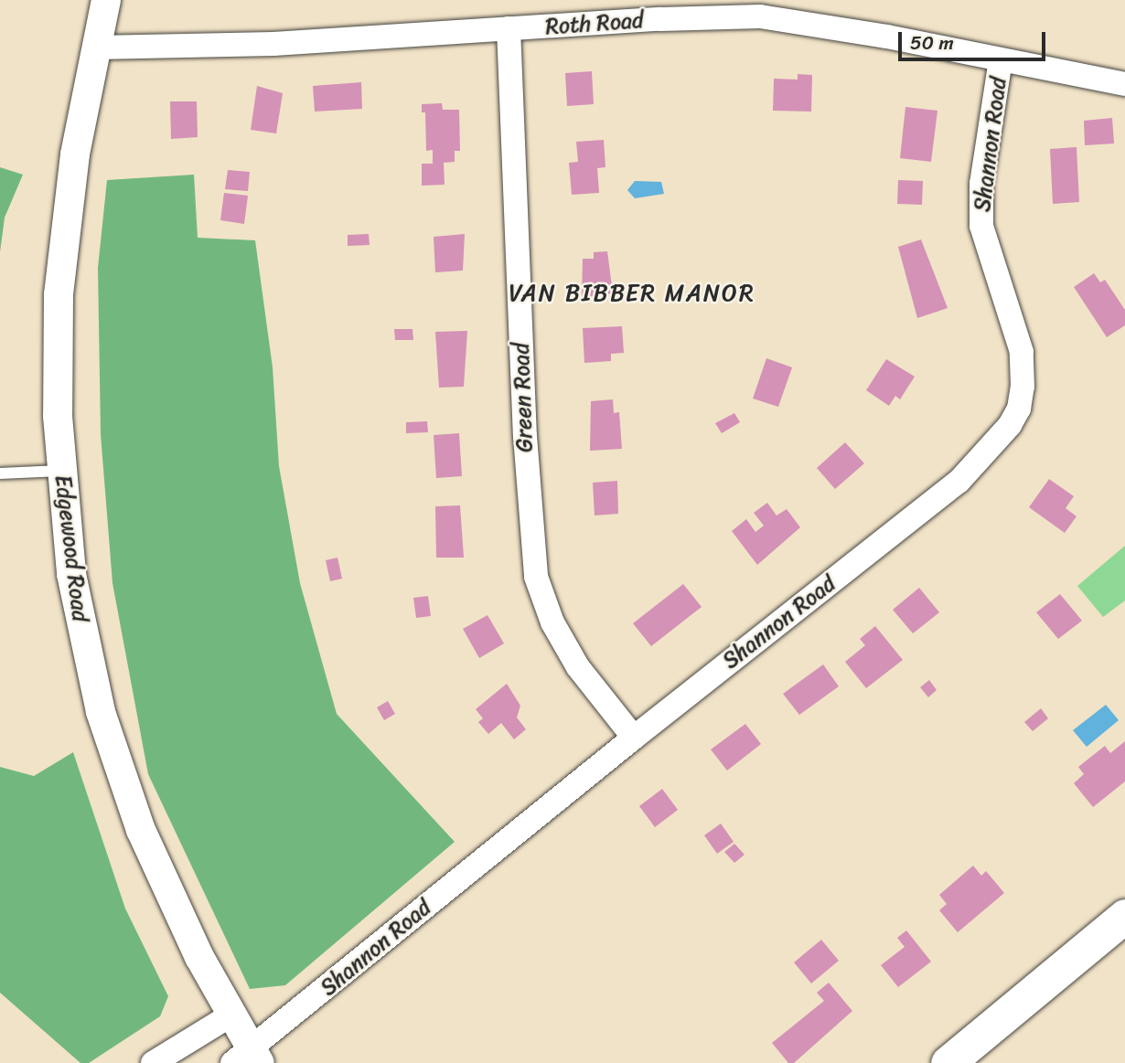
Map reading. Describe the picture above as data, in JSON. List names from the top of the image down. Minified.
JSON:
{"streets":{"street":["Roth Road","Shannon Road","Green Road","Edgewood Road"]},"crossings":[["Roth Road","Shannon Road"],["Roth Road","Green Road"],["Roth Road","Edgewood Road"],["Shannon Road","Green Road"],["Shannon Road","Edgewood Road"]],"districts":["VAN BIBBER MANOR"],"scale_bar":"50 m"}
